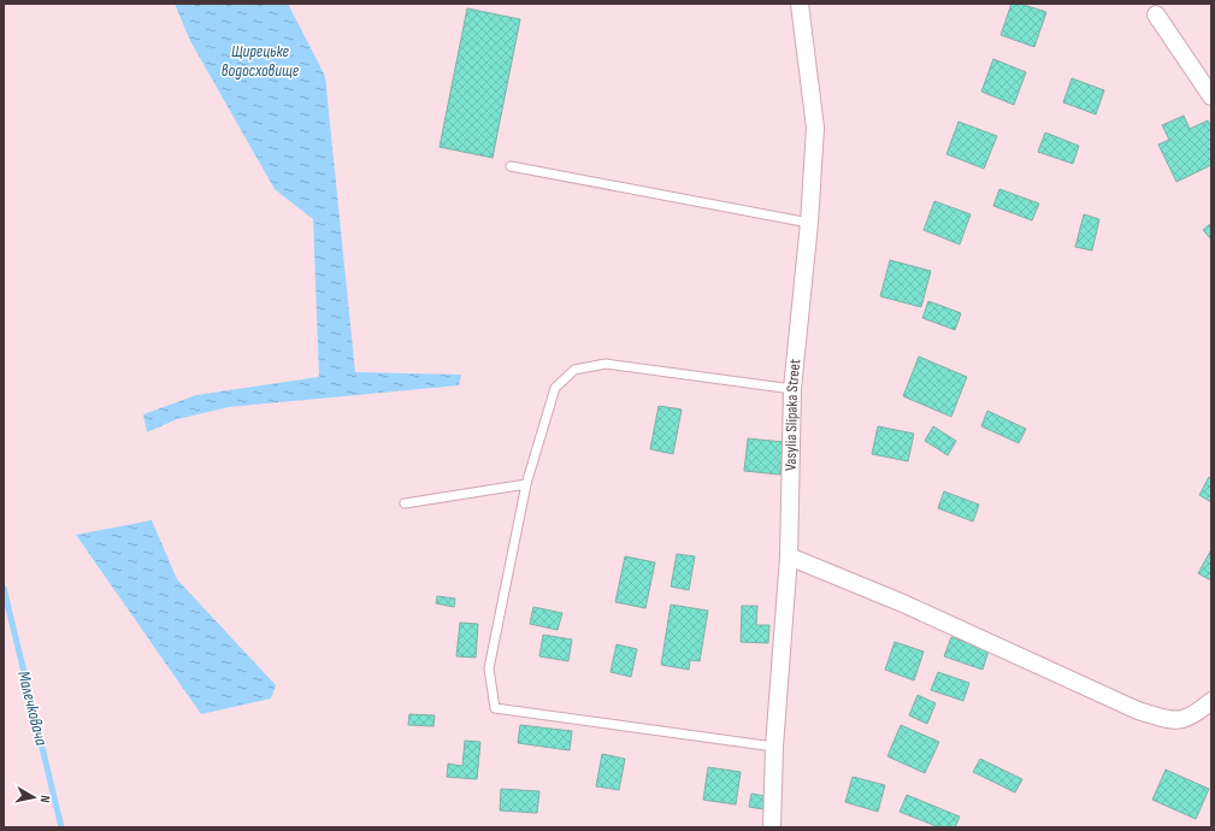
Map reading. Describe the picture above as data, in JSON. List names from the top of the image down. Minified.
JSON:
{"streets":{"street":["Vasylia Slipaka Street"]},"water":["Щирецьке водосховище","Малечковача"],"north":"right"}
